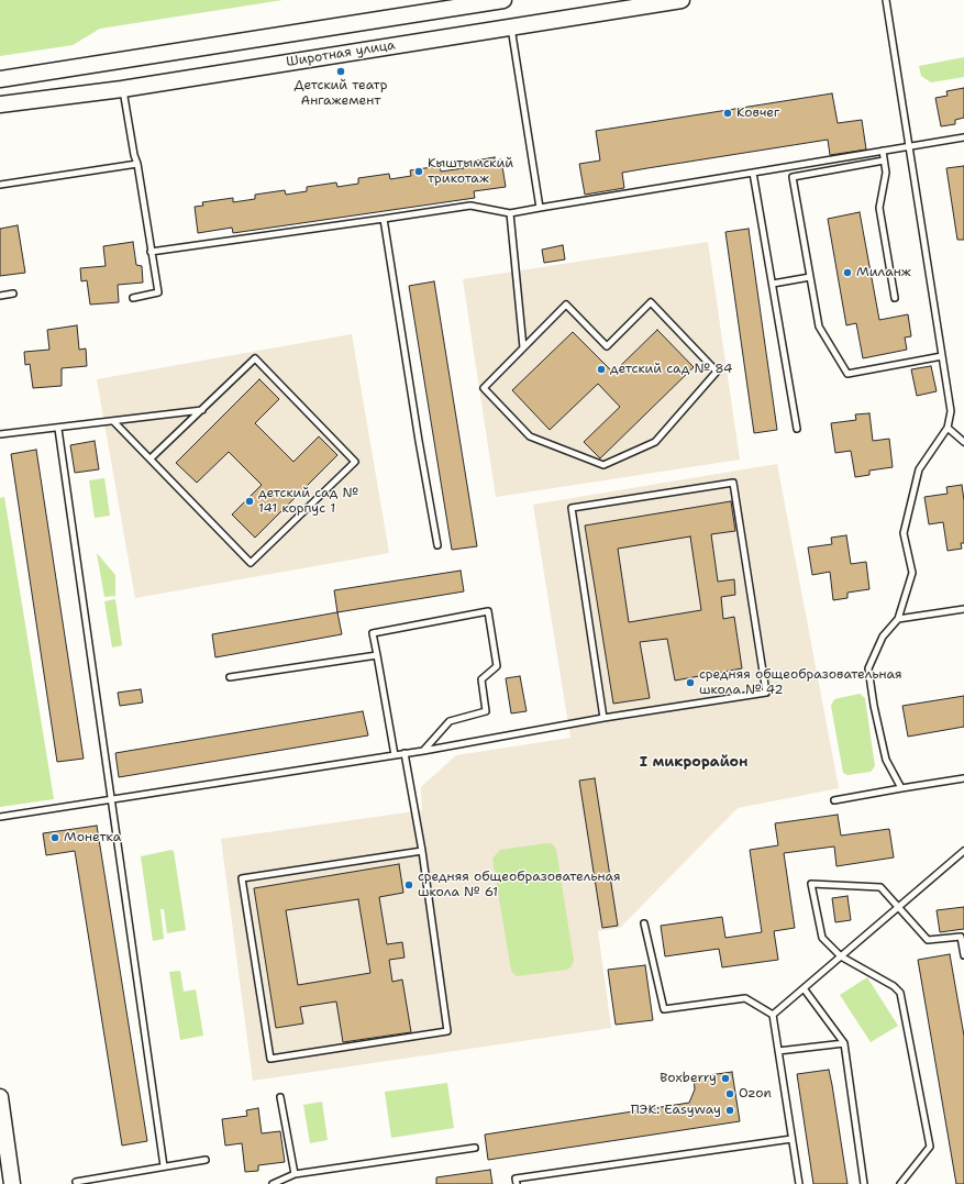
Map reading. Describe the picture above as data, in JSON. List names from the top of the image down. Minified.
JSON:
{"streets":{"main road":["Широтная улица"]},"districts":["I микрорайон"],"places":["Детский театр Ангажемент","Ковчег","Кыштымский трикотаж","Миланж","детский сад № 84","детский сад № 141 корпус 1","средняя общеобразовательная школа № 42","Монетка","средняя общеобразовательная школа № 61","Boxberry","Ozon","ПЭК: Easyway"]}
